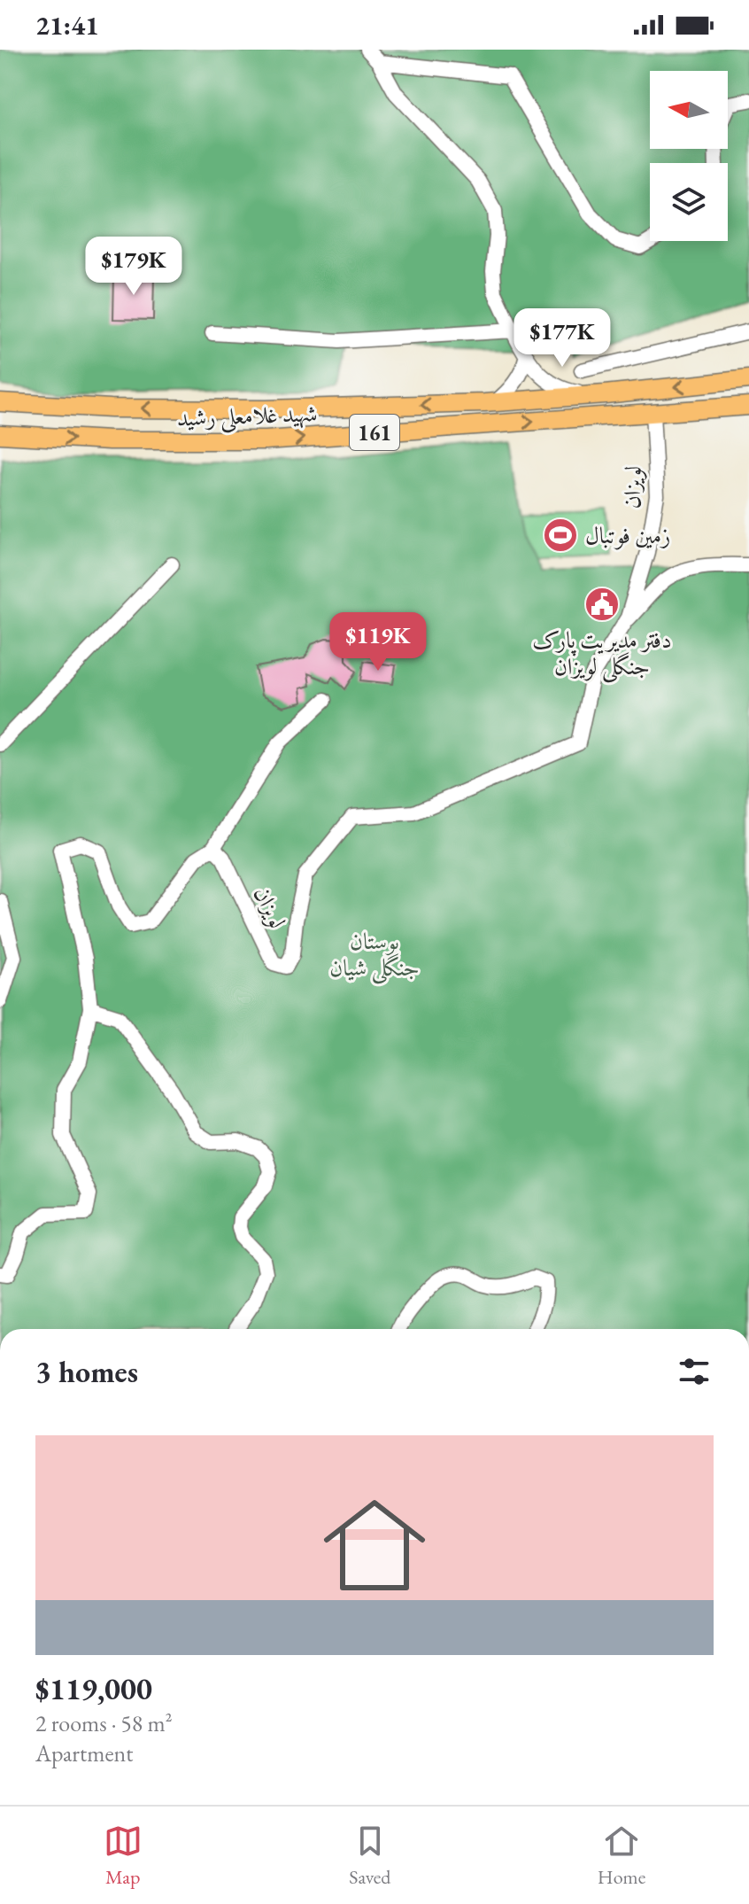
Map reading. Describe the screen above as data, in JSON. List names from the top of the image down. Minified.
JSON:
{"streets":{"main road":["شهید غلامعلی رشید","161"],"street":["لویزان"]},"crossings":[["شهید غلامعلی رشید","لویزان"]],"parks":["بوستان جنگلی شیان"],"places":{"sports":["زمین فوتبال"],"public building":["دفتر مدیریت پارک جنگلی لویزان"]},"north":"left","page":{"status":"21:41","price":["$179K","$177K","$119K"],"heading":"3 homes","list":[{"name":"$119,000","note":"2 rooms · 58 m² · Apartment"}],"tabs":["Map","Saved","Home"]}}
